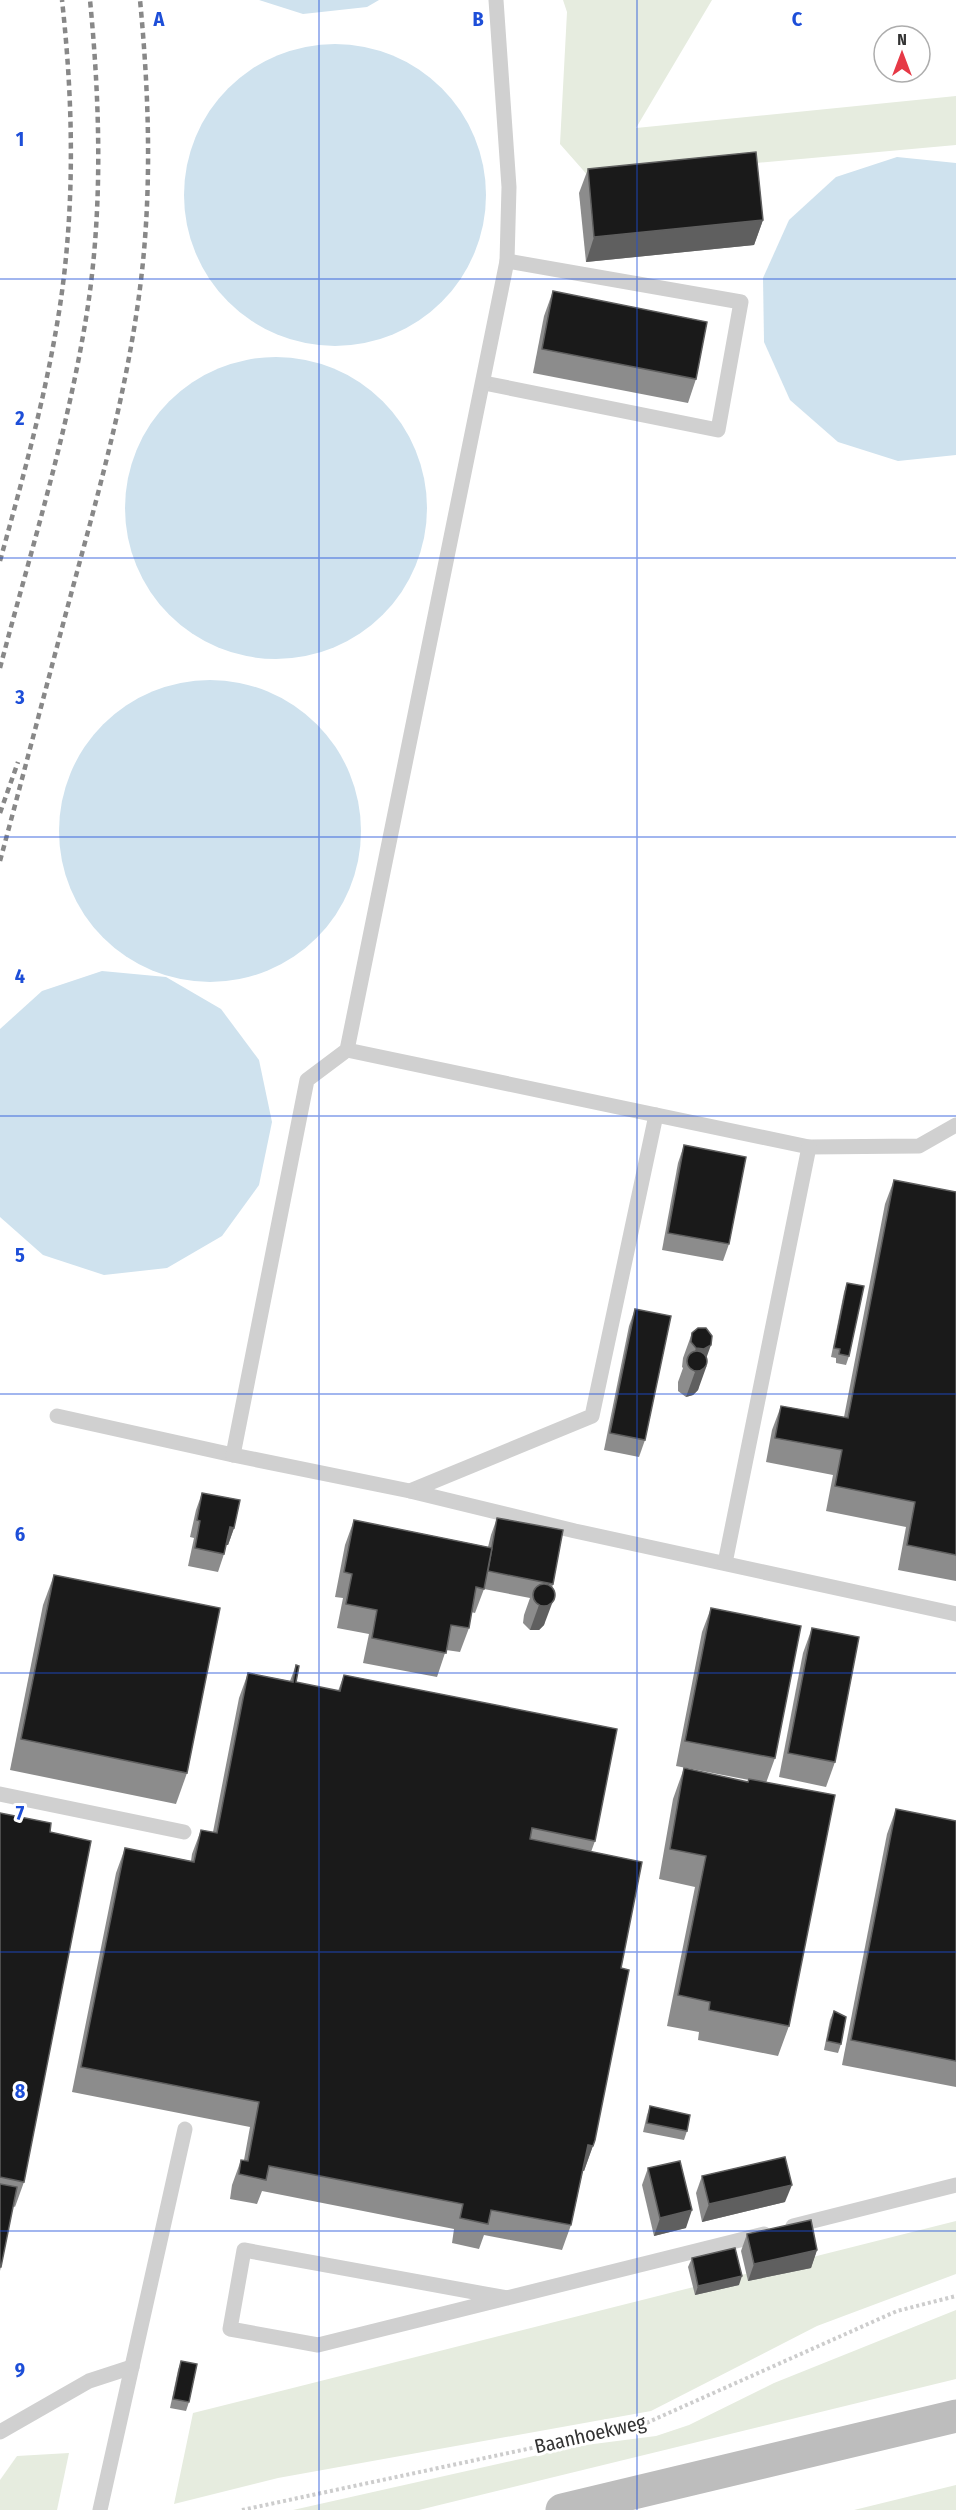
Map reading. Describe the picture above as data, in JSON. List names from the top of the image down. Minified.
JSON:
{"streets":{"path":["Baanhoekweg"]},"north":"top","grid":{"columns":["A","B","C"],"rows":["1","2","3","4","5","6","7","8","9"]}}
